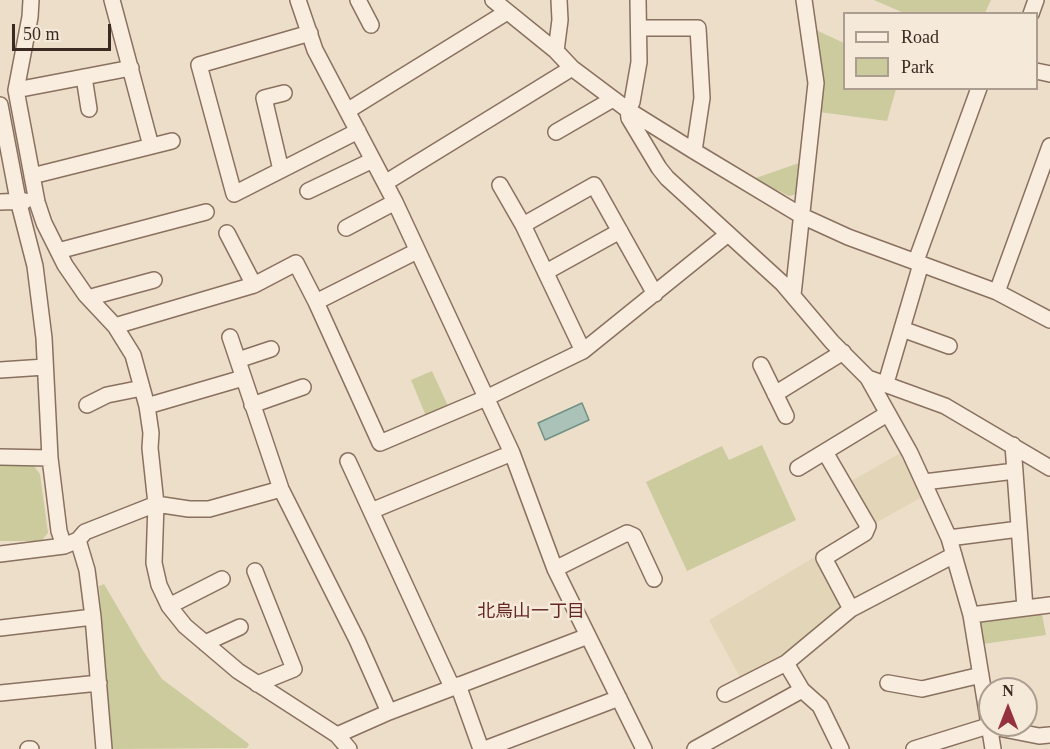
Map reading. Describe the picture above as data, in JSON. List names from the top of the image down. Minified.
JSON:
{"districts":["北烏山一丁目"],"legend":["Road","Park"],"scale_bar":"50 m","north":"top"}
